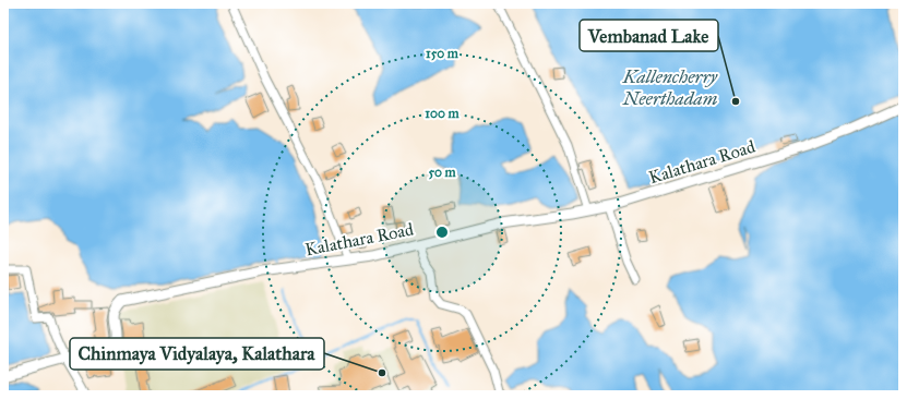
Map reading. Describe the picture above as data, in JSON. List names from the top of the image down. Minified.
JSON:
{"streets":{"street":["Kalathara Road"]},"water":["Kallencherry Neerthadam"],"places":["Vembanad Lake","Chinmaya Vidyalaya, Kalathara"],"rings":["150 m","100 m","50 m"]}
